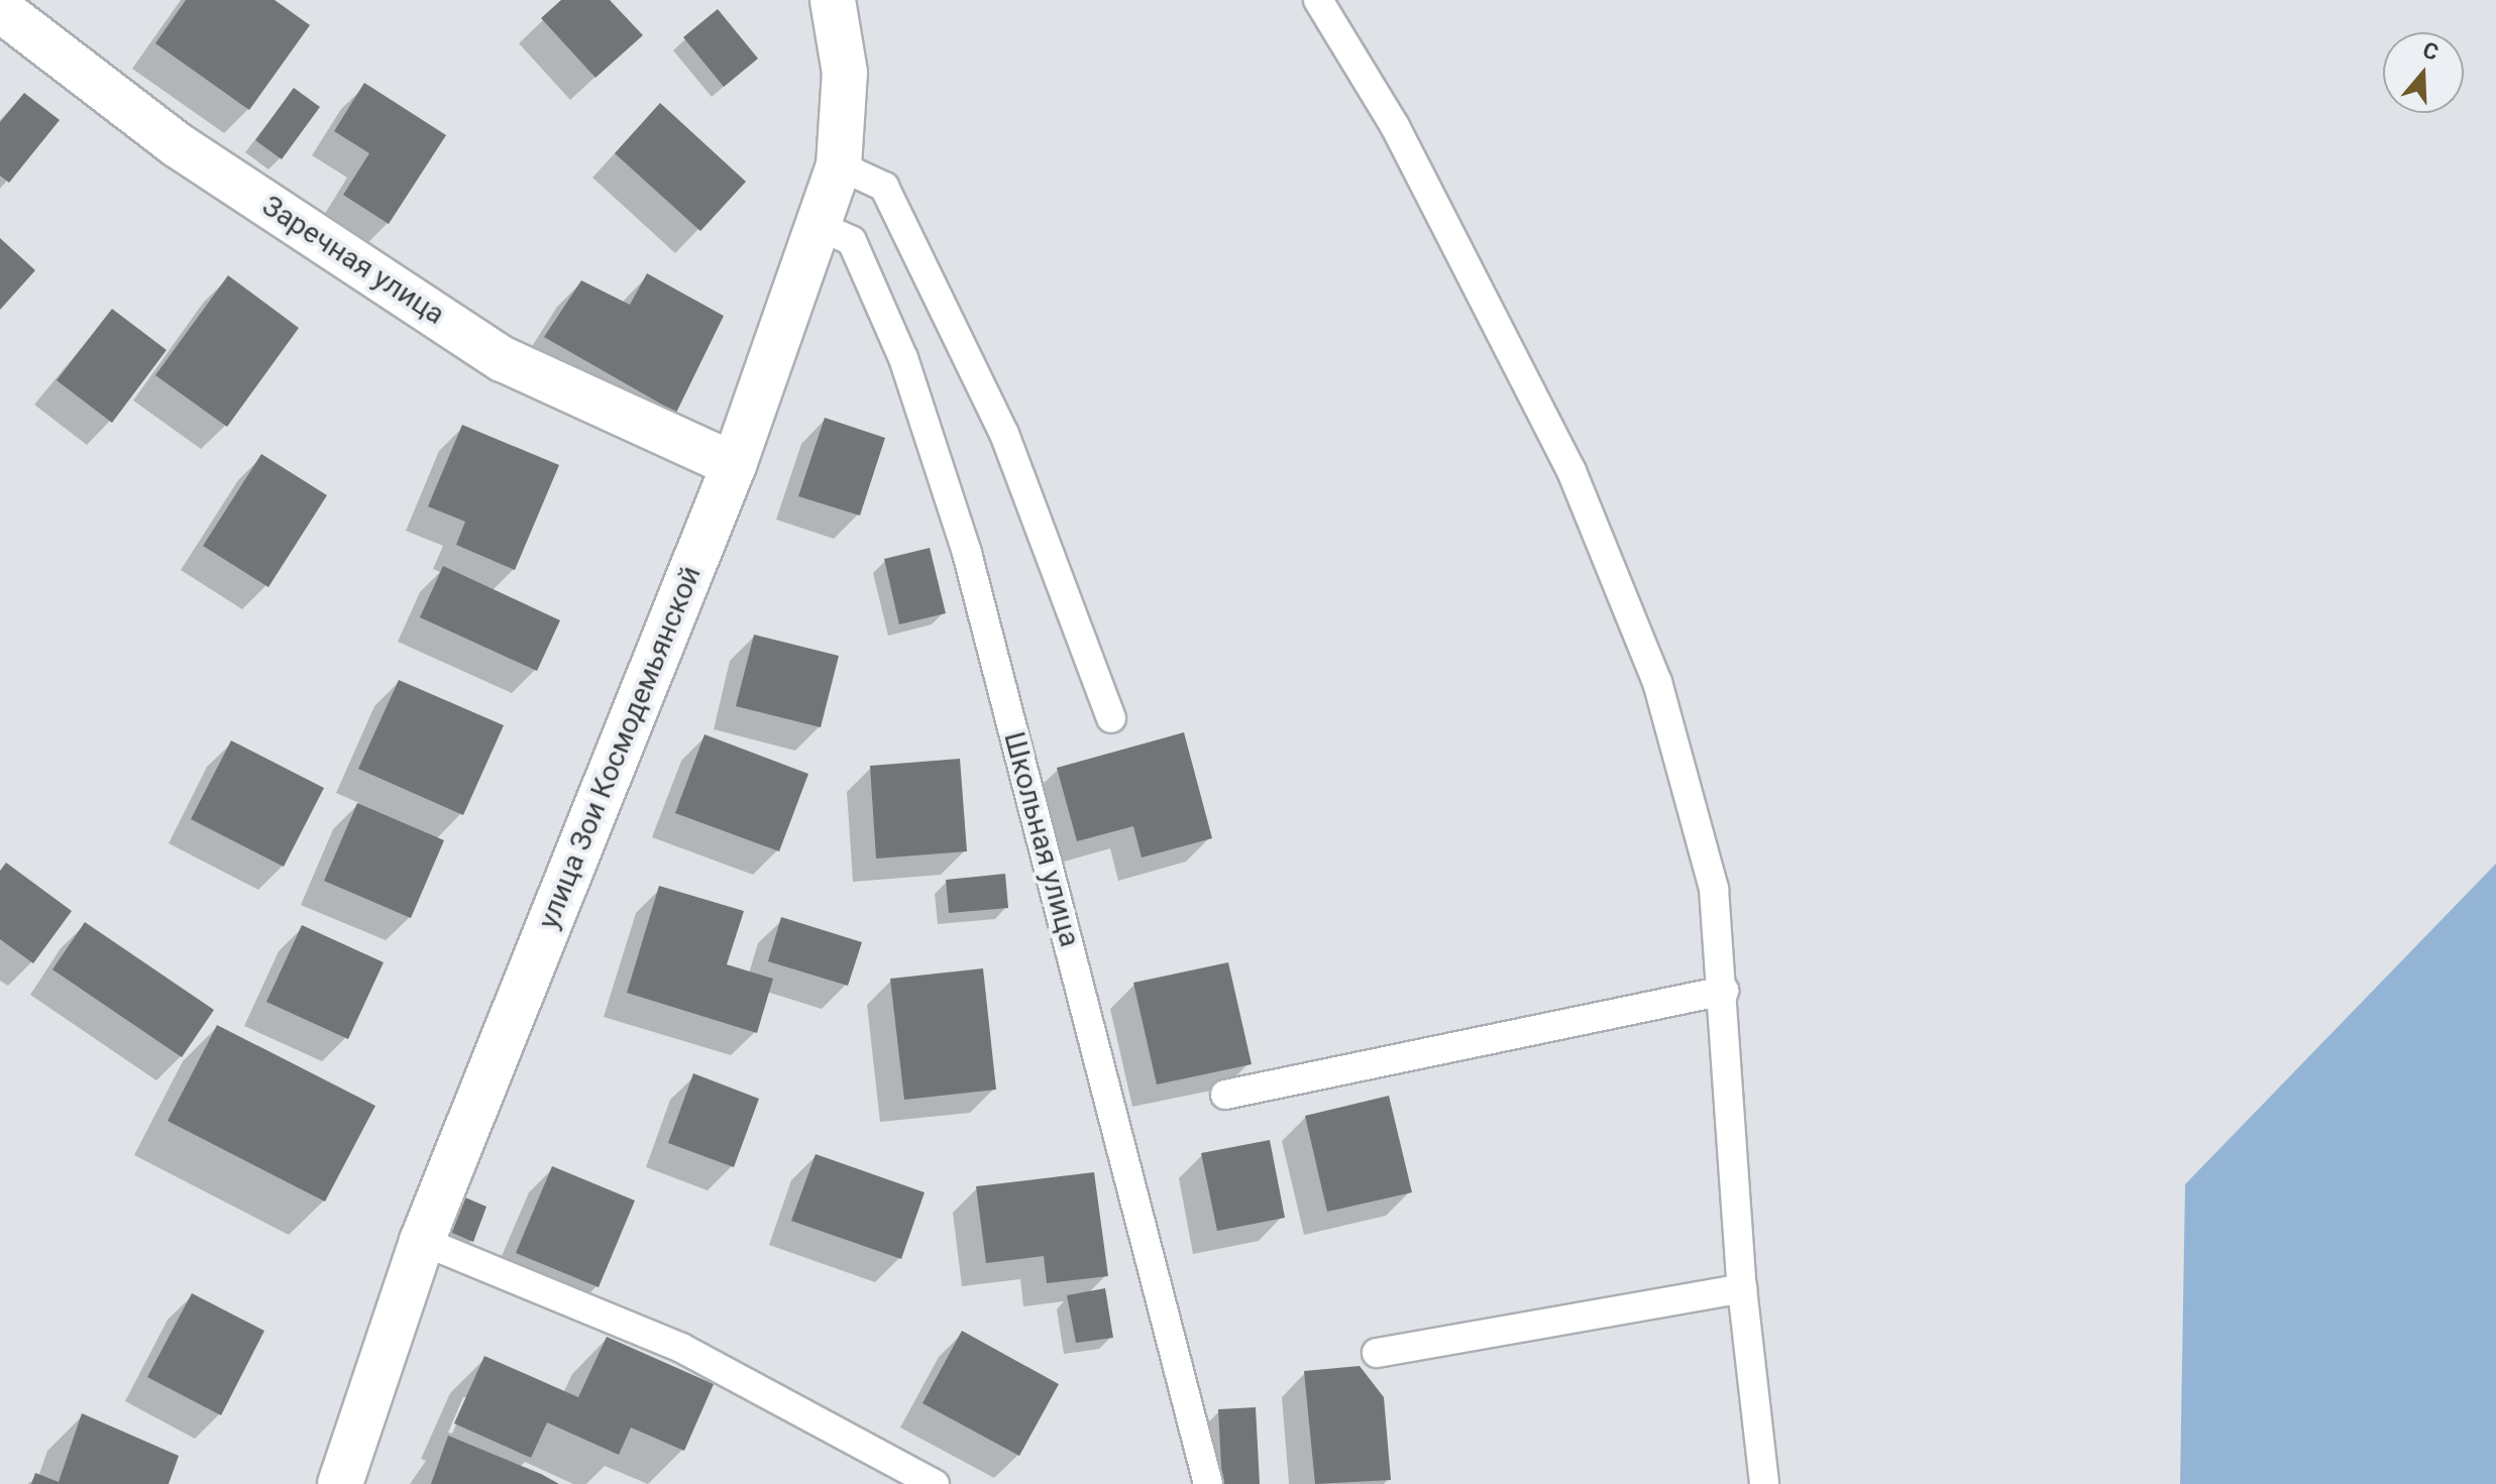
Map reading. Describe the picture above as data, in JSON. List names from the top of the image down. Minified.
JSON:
{"streets":{"street":["Заречная улица","улица Зои Космодемьянской"],"lane":["Школьная улица"]},"crossings":[["Заречная улица","улица Зои Космодемьянской"],["улица Зои Космодемьянской","Школьная улица"]],"north":"top"}
